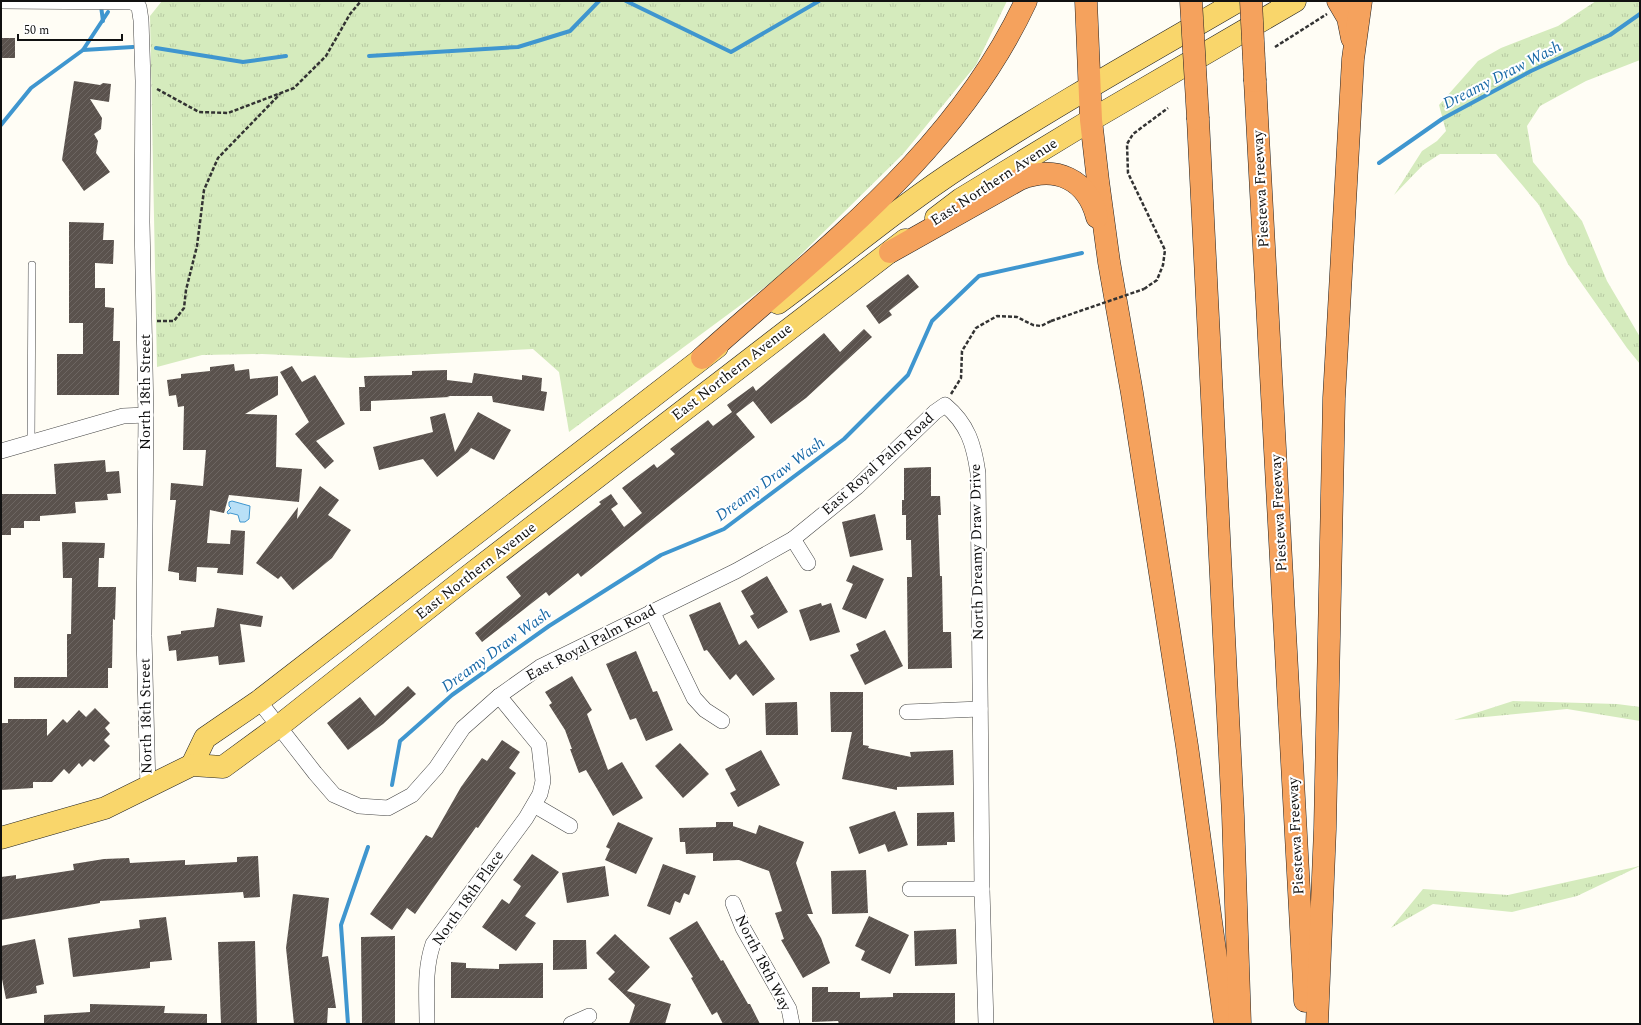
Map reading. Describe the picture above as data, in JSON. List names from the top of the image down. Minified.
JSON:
{"streets":{"highway":["Piestewa Freeway"],"main road":["East Northern Avenue"],"street":["North 18th Street","East Royal Palm Road","North Dreamy Draw Drive","North 18th Place","North 18th Way"]},"crossings":[["East Northern Avenue","East Royal Palm Road"],["East Royal Palm Road","North Dreamy Draw Drive"],["East Royal Palm Road","North 18th Place"]],"water":["Dreamy Draw Wash"],"scale_bar":"50 m"}
